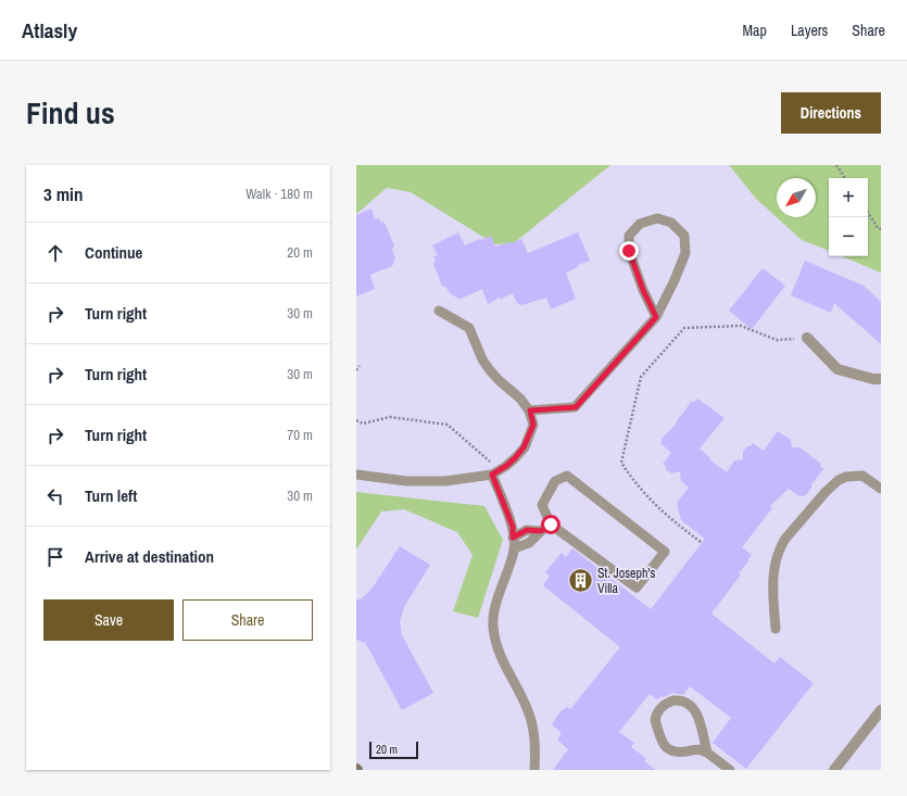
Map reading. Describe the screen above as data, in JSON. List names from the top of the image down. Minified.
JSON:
{"places":{"building":["St. Joseph's Villa"]},"scale_bar":"20 m","north":"bottom left","page":{"header":"Atlasly","nav":["Map","Layers","Share"],"title":"Find us","buttons":["Directions",["Save","Share"]],"heading":["3 min","Walk · 180 m"],"map_buttons":["+","−"],"list":[["Continue","20 m"],["Turn right","30 m"],["Turn right","30 m"],["Turn right","70 m"],["Turn left","30 m"],"Arrive at destination"],"scale":"20 m"}}
